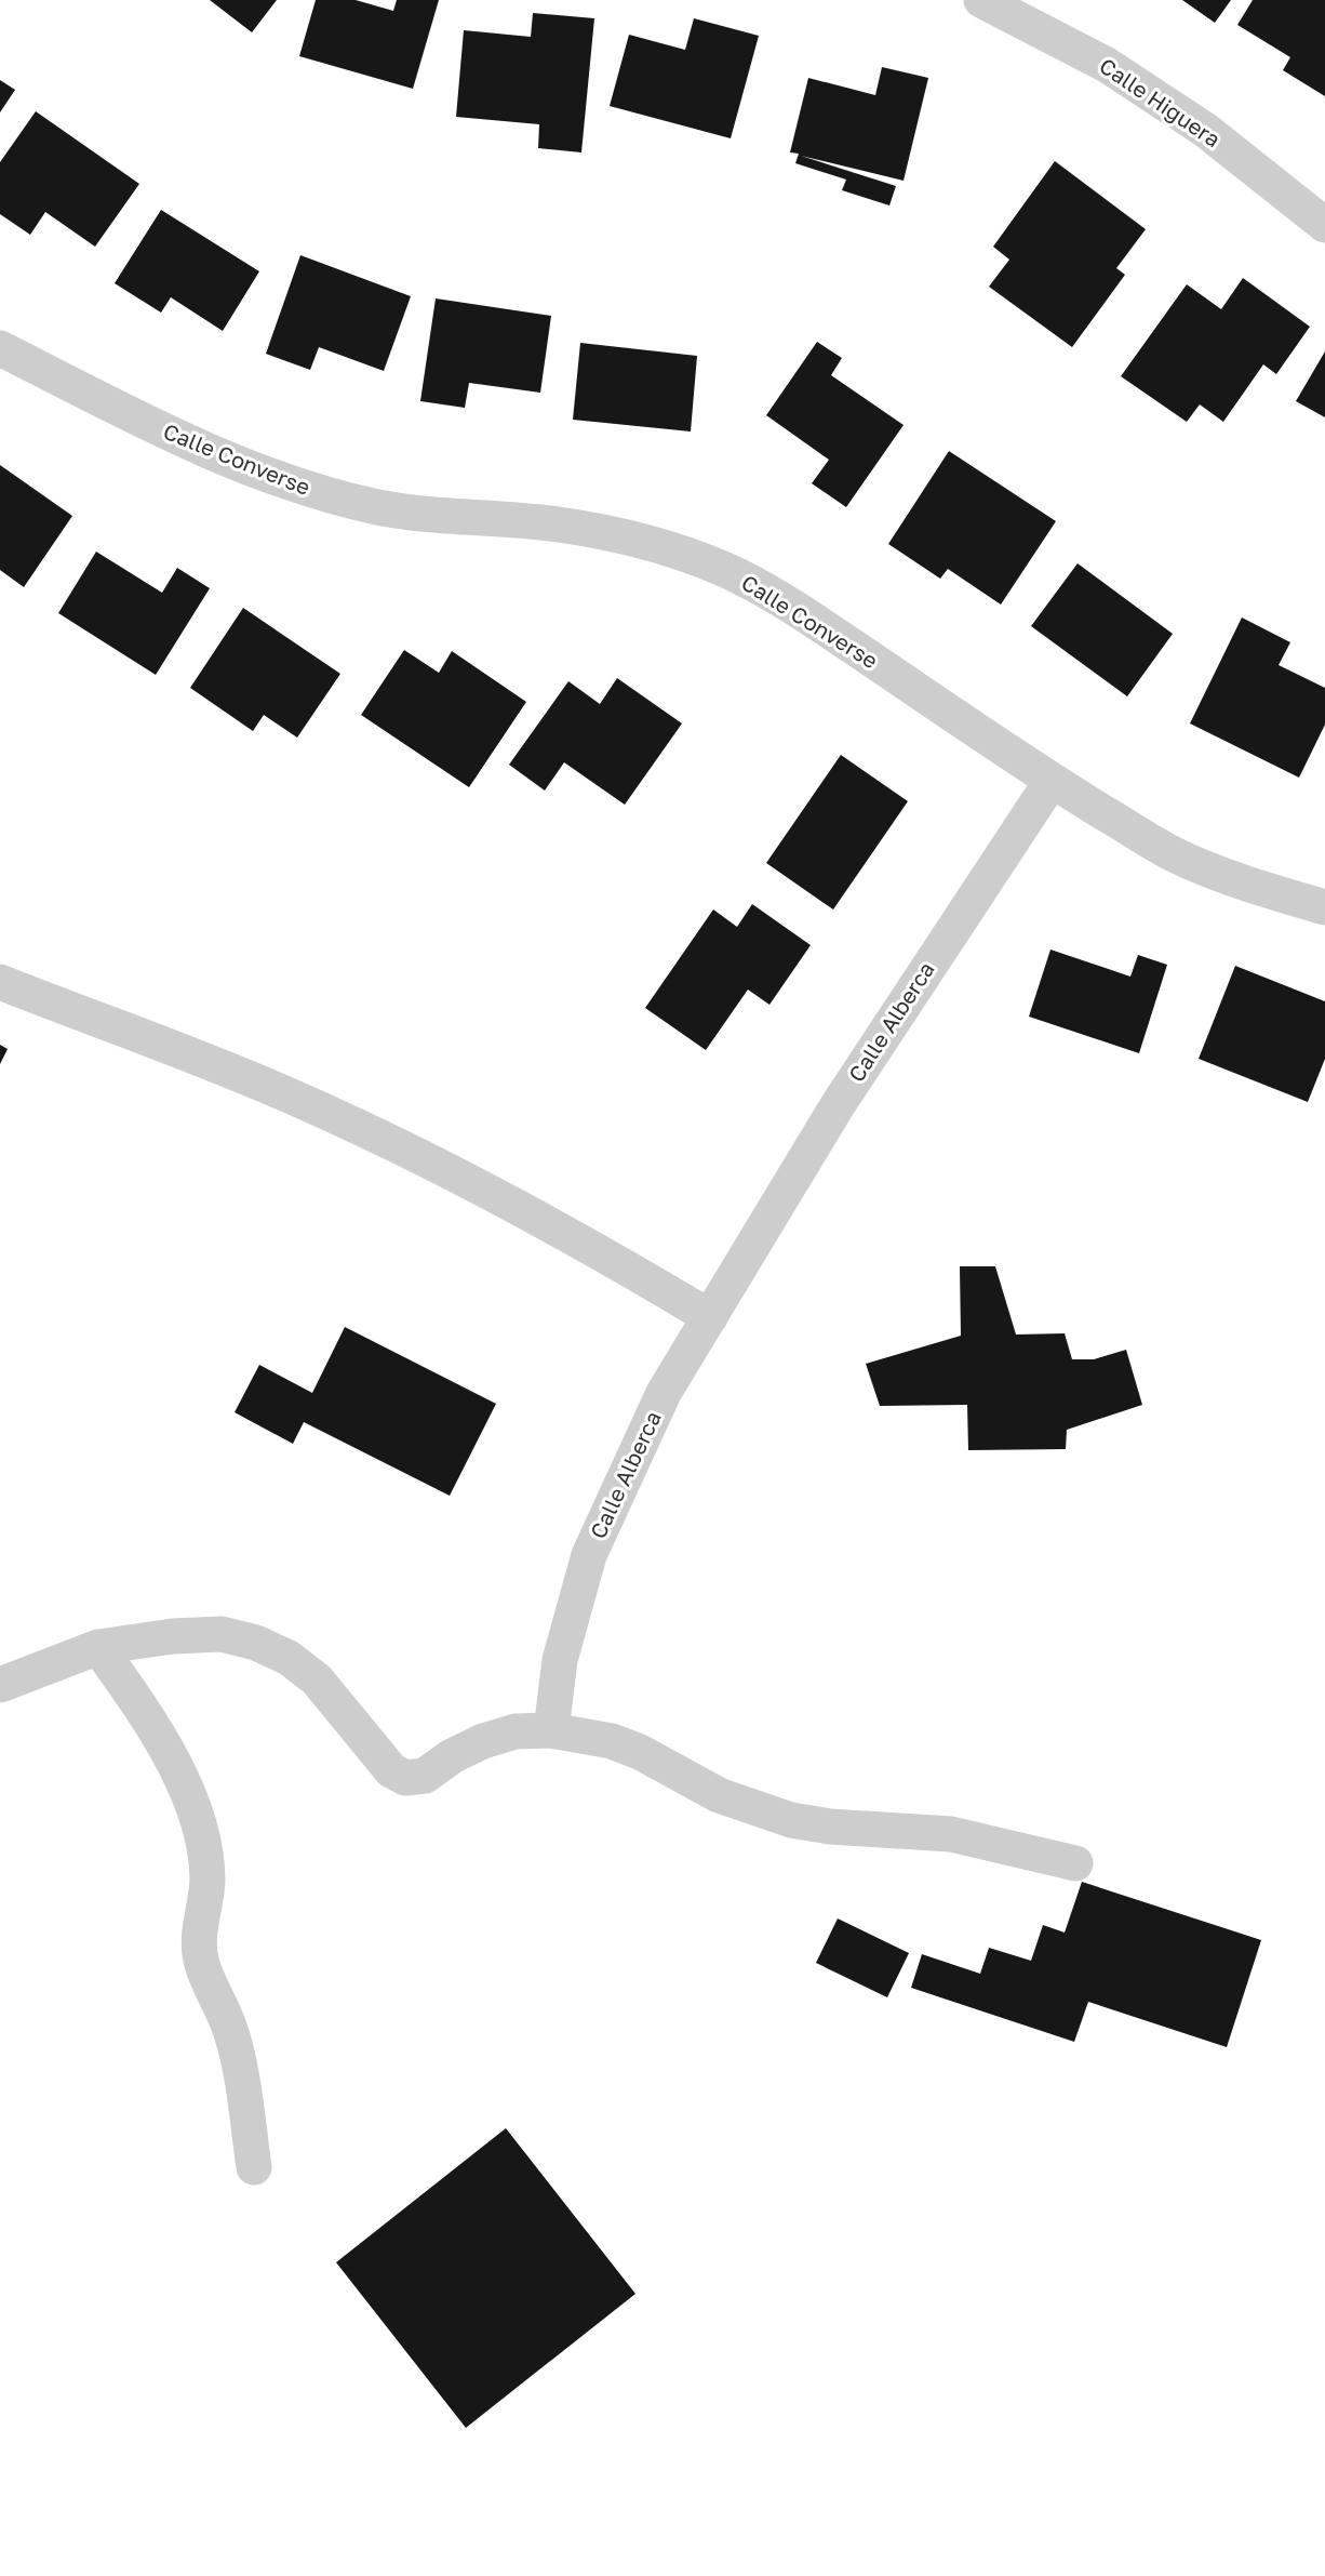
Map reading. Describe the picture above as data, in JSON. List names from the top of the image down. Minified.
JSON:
{"streets":{"street":["Calle Higuera","Calle Converse","Calle Alberca"]},"crossings":[["Calle Converse","Calle Alberca"]]}
